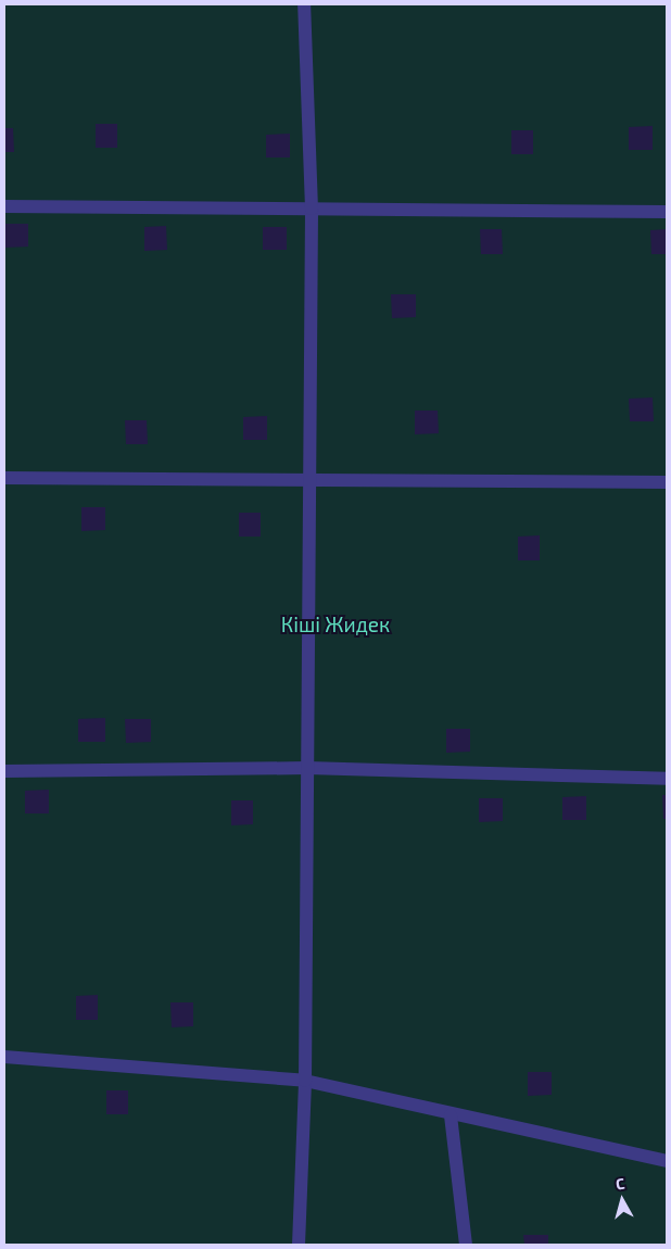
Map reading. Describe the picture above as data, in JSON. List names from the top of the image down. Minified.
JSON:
{"parks":["Кіші Жидек"],"north":"top"}
